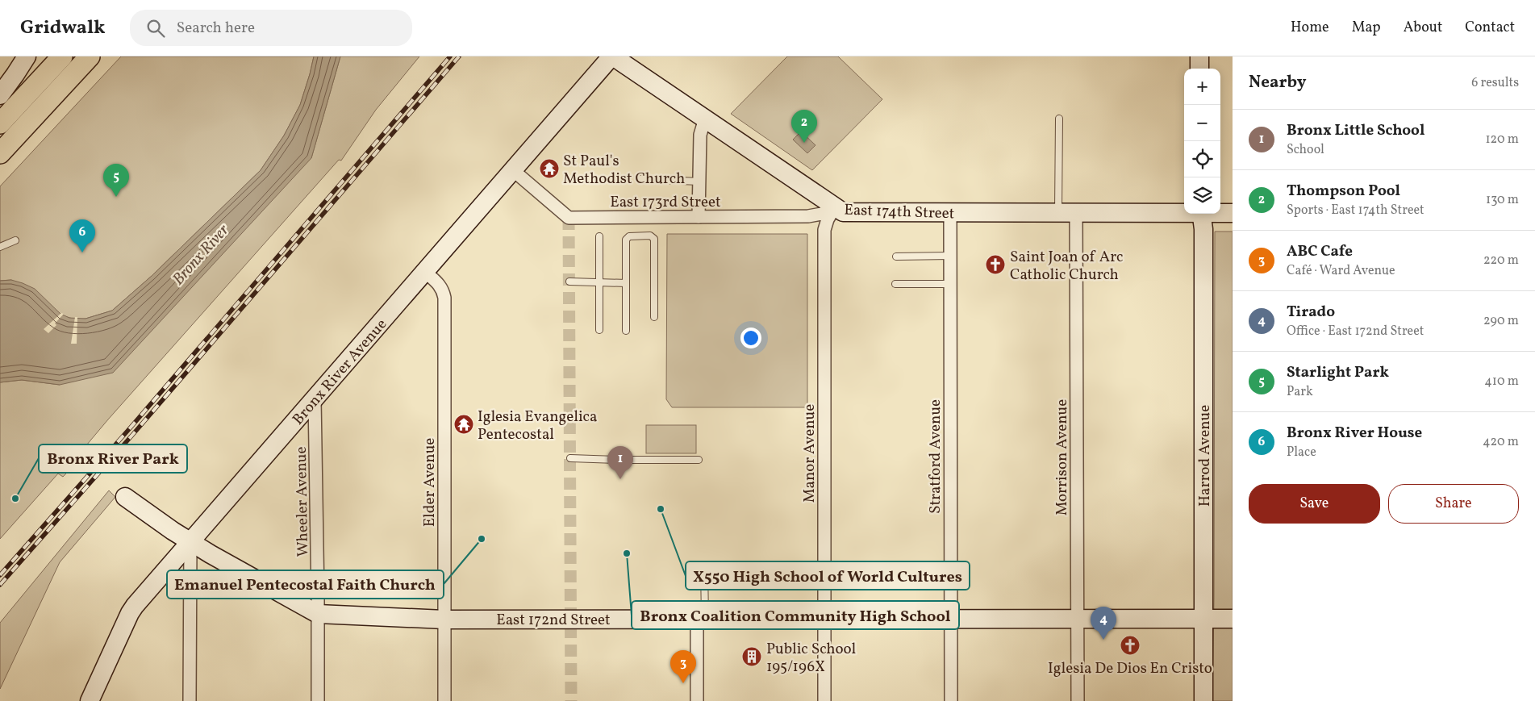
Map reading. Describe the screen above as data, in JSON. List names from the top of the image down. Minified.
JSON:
{"streets":{"main road":["East 174th Street","Bronx River Avenue","Harrod Avenue","East 172nd Street"],"street":["East 173rd Street","Manor Avenue","Stratford Avenue","Morrison Avenue","Elder Avenue","Wheeler Avenue"]},"crossings":[["East 173rd Street","East 174th Street"],["East 173rd Street","Bronx River Avenue"],["East 173rd Street","Manor Avenue"],["East 174th Street","Bronx River Avenue"],["East 174th Street","Manor Avenue"],["East 174th Street","Stratford Avenue"],["East 174th Street","Morrison Avenue"],["Bronx River Avenue","Elder Avenue"],["Bronx River Avenue","Wheeler Avenue"],["Bronx River Avenue","East 172nd Street"],["Manor Avenue","East 172nd Street"],["Harrod Avenue","East 172nd Street"],["Stratford Avenue","East 172nd Street"],["Morrison Avenue","East 172nd Street"],["Elder Avenue","East 172nd Street"],["Wheeler Avenue","East 172nd Street"]],"water":["Bronx River"],"places":{"temple":["St Paul's Methodist Church","Iglesia Evangelica Pentecostal"],"church":["Saint Joan of Arc Catholic Church","Iglesia De Dios En Cristo"],"other":["Bronx River Park","X550 High School of World Cultures","Emanuel Pentecostal Faith Church","Bronx Coalition Community High School"],"building":["Public School 195/196X"]},"page":{"header":"Gridwalk","search":"Search here","nav":["Home","Map","About","Contact"],"heading":["Nearby","6 results"],"map_buttons":["+","−"],"list":[{"mark":"1","name":"Bronx Little School","note":"School","value":"120 m"},{"mark":"2","name":"Thompson Pool","note":"Sports · East 174th Street","value":"130 m"},{"mark":"3","name":"ABC Cafe","note":"Café · Ward Avenue","value":"220 m"},{"mark":"4","name":"Tirado","note":"Office · East 172nd Street","value":"290 m"},{"mark":"5","name":"Starlight Park","note":"Park","value":"410 m"},{"mark":"6","name":"Bronx River House","note":"Place","value":"420 m"}],"pins":["2","5","6","1","4","3"],"buttons":["Save","Share"]}}
